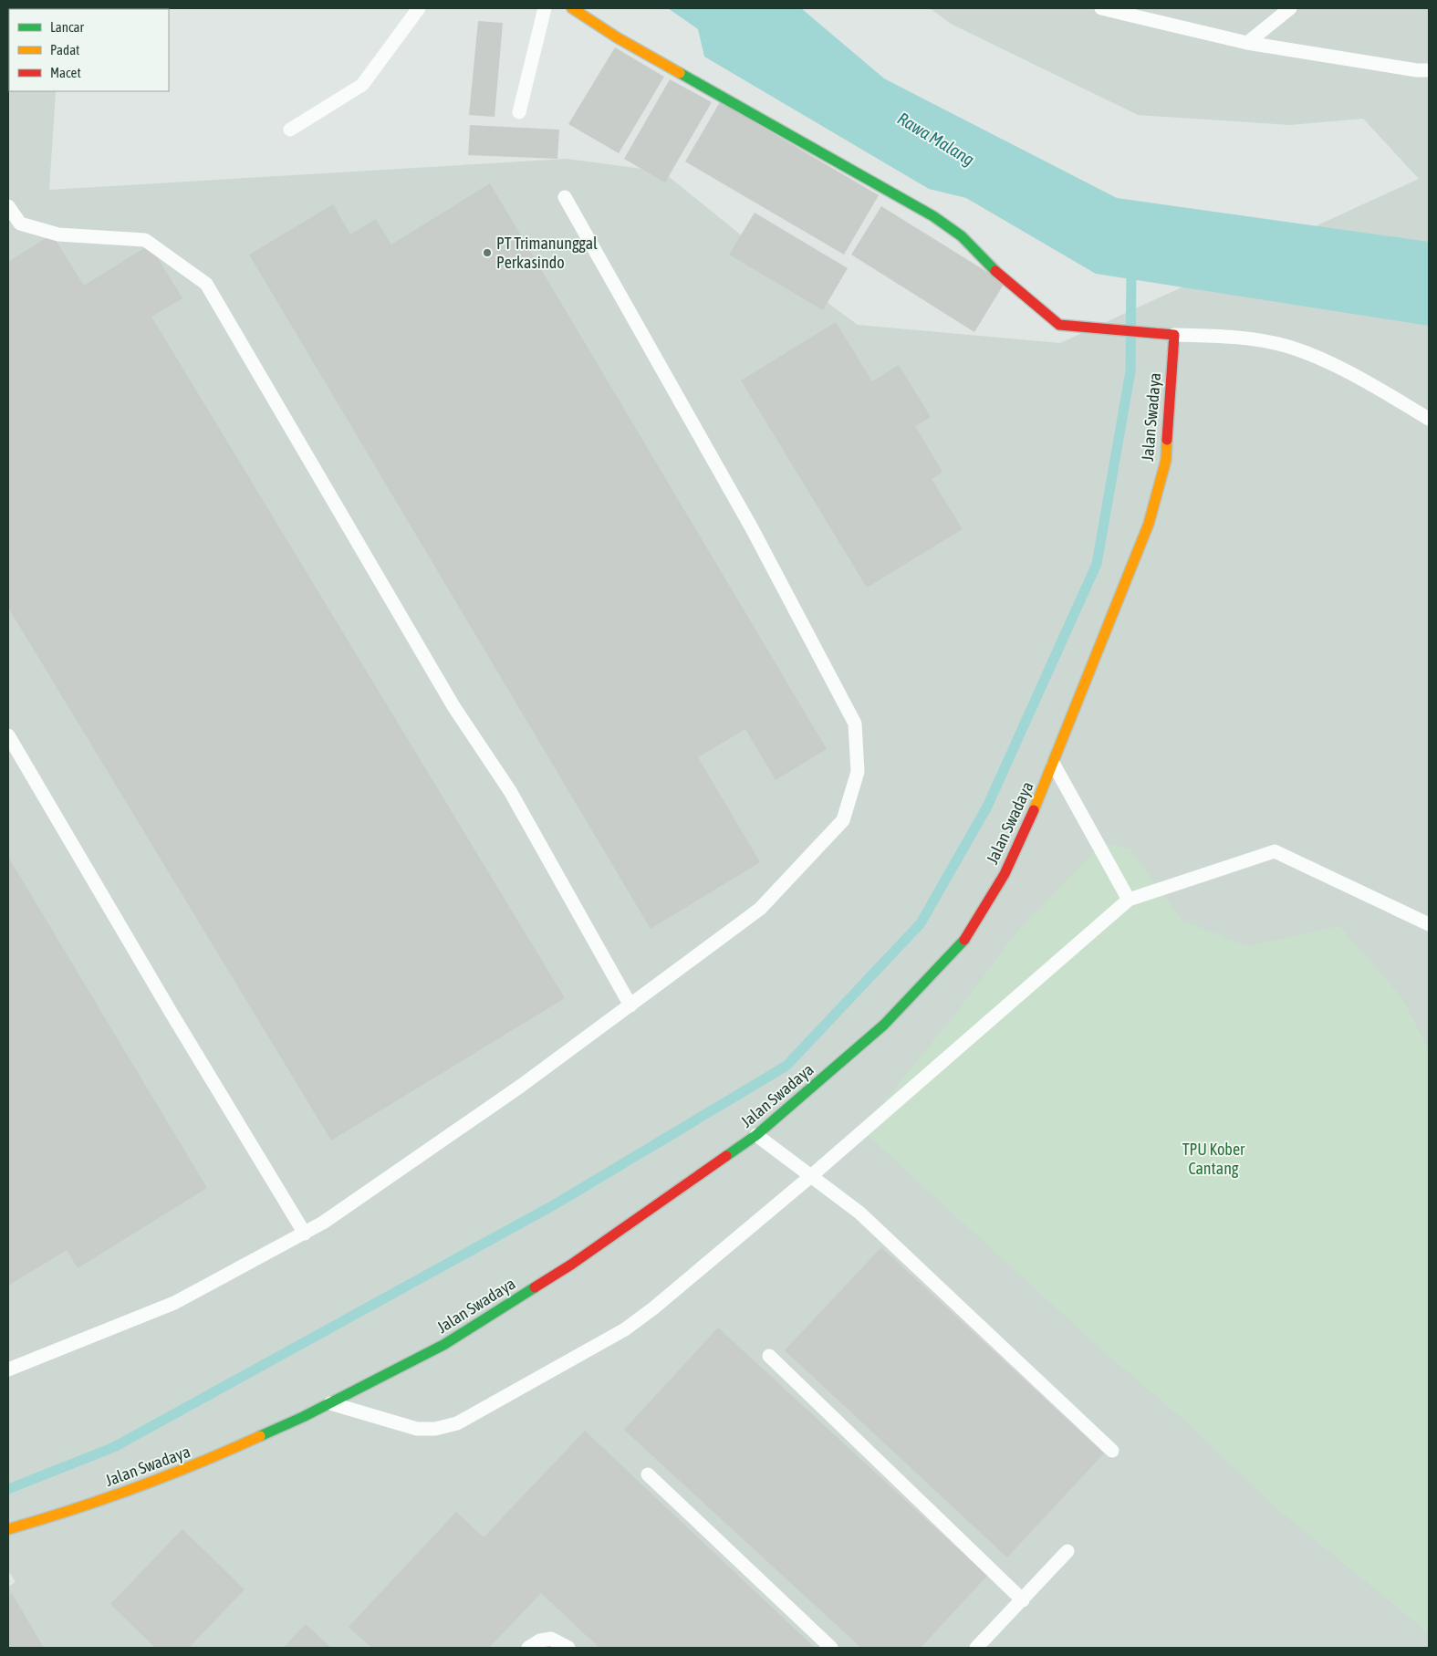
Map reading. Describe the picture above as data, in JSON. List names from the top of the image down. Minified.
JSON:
{"streets":{"street":["Jalan Swadaya"]},"water":["Rawa Malang"],"parks":["TPU Kober Cantang"],"places":["PT Trimanunggal Perkasindo"],"legend":["Lancar","Padat","Macet"]}
